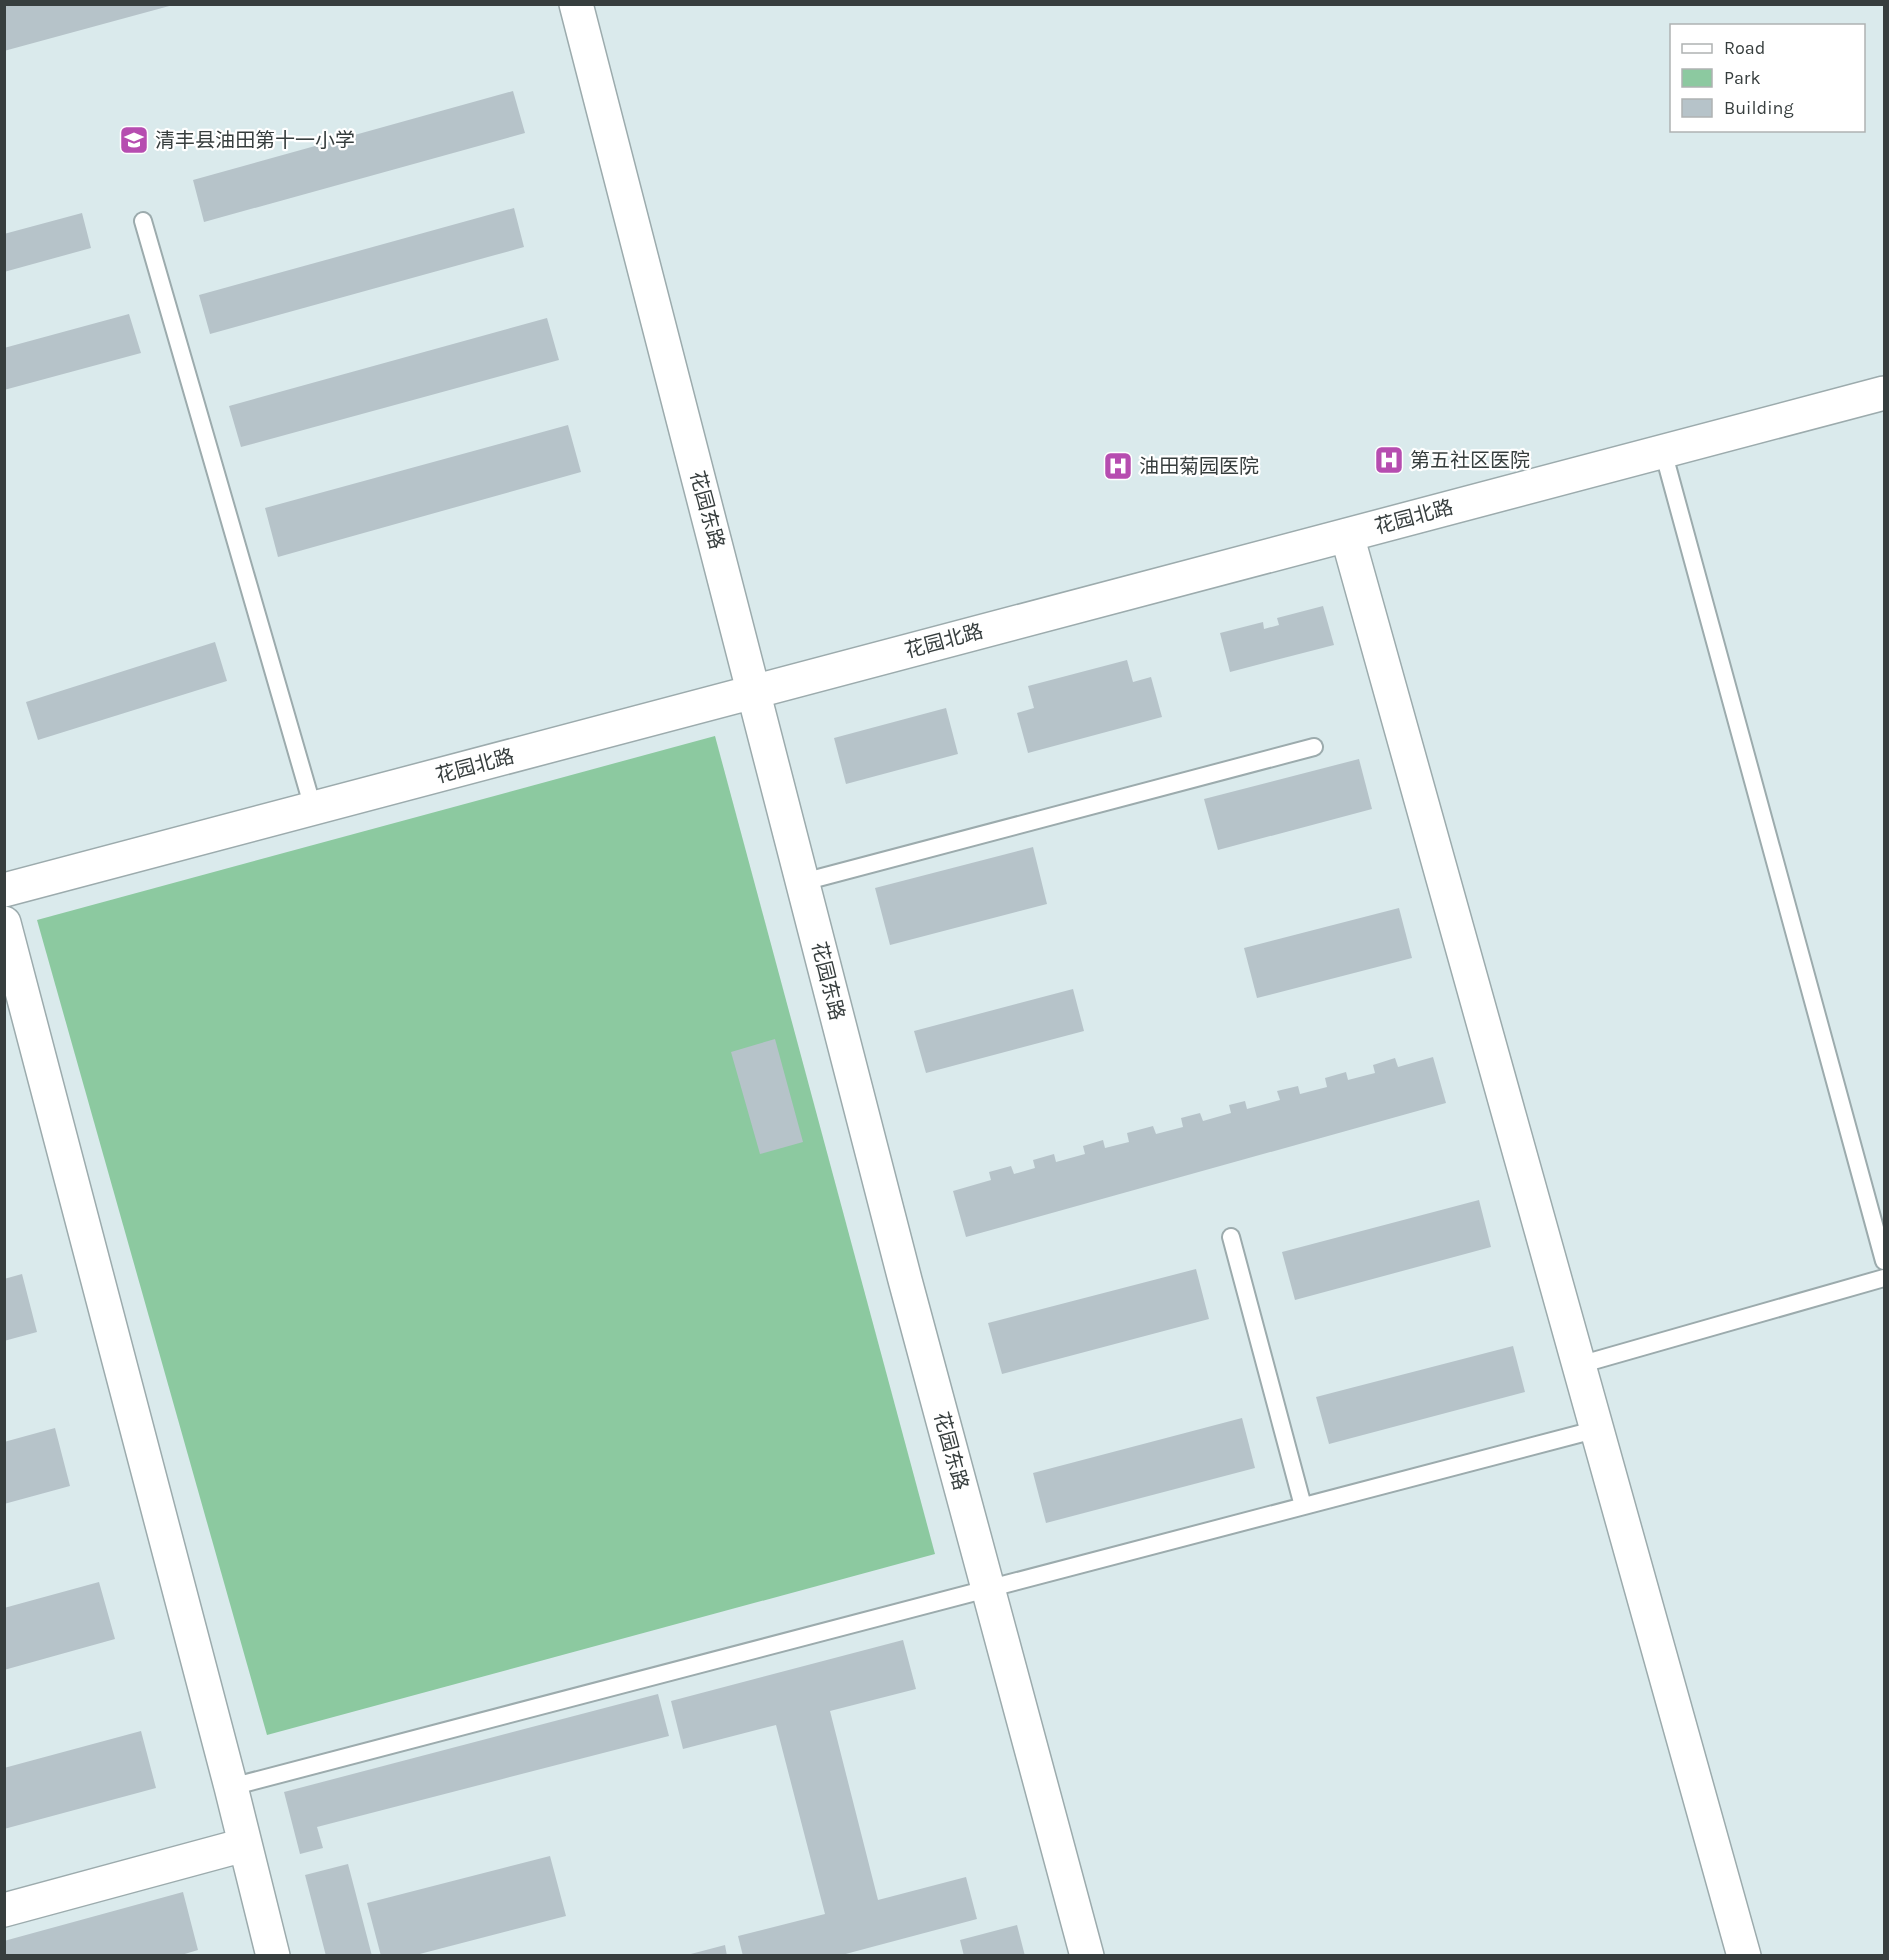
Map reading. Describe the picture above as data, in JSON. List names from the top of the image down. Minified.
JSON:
{"streets":{"street":["花园东路","花园北路"]},"crossings":[["花园东路","花园北路"]],"places":{"school or university":["清丰县油田第十一小学"],"hospital":["第五社区医院","油田菊园医院"]},"legend":["Road","Park","Building"]}
